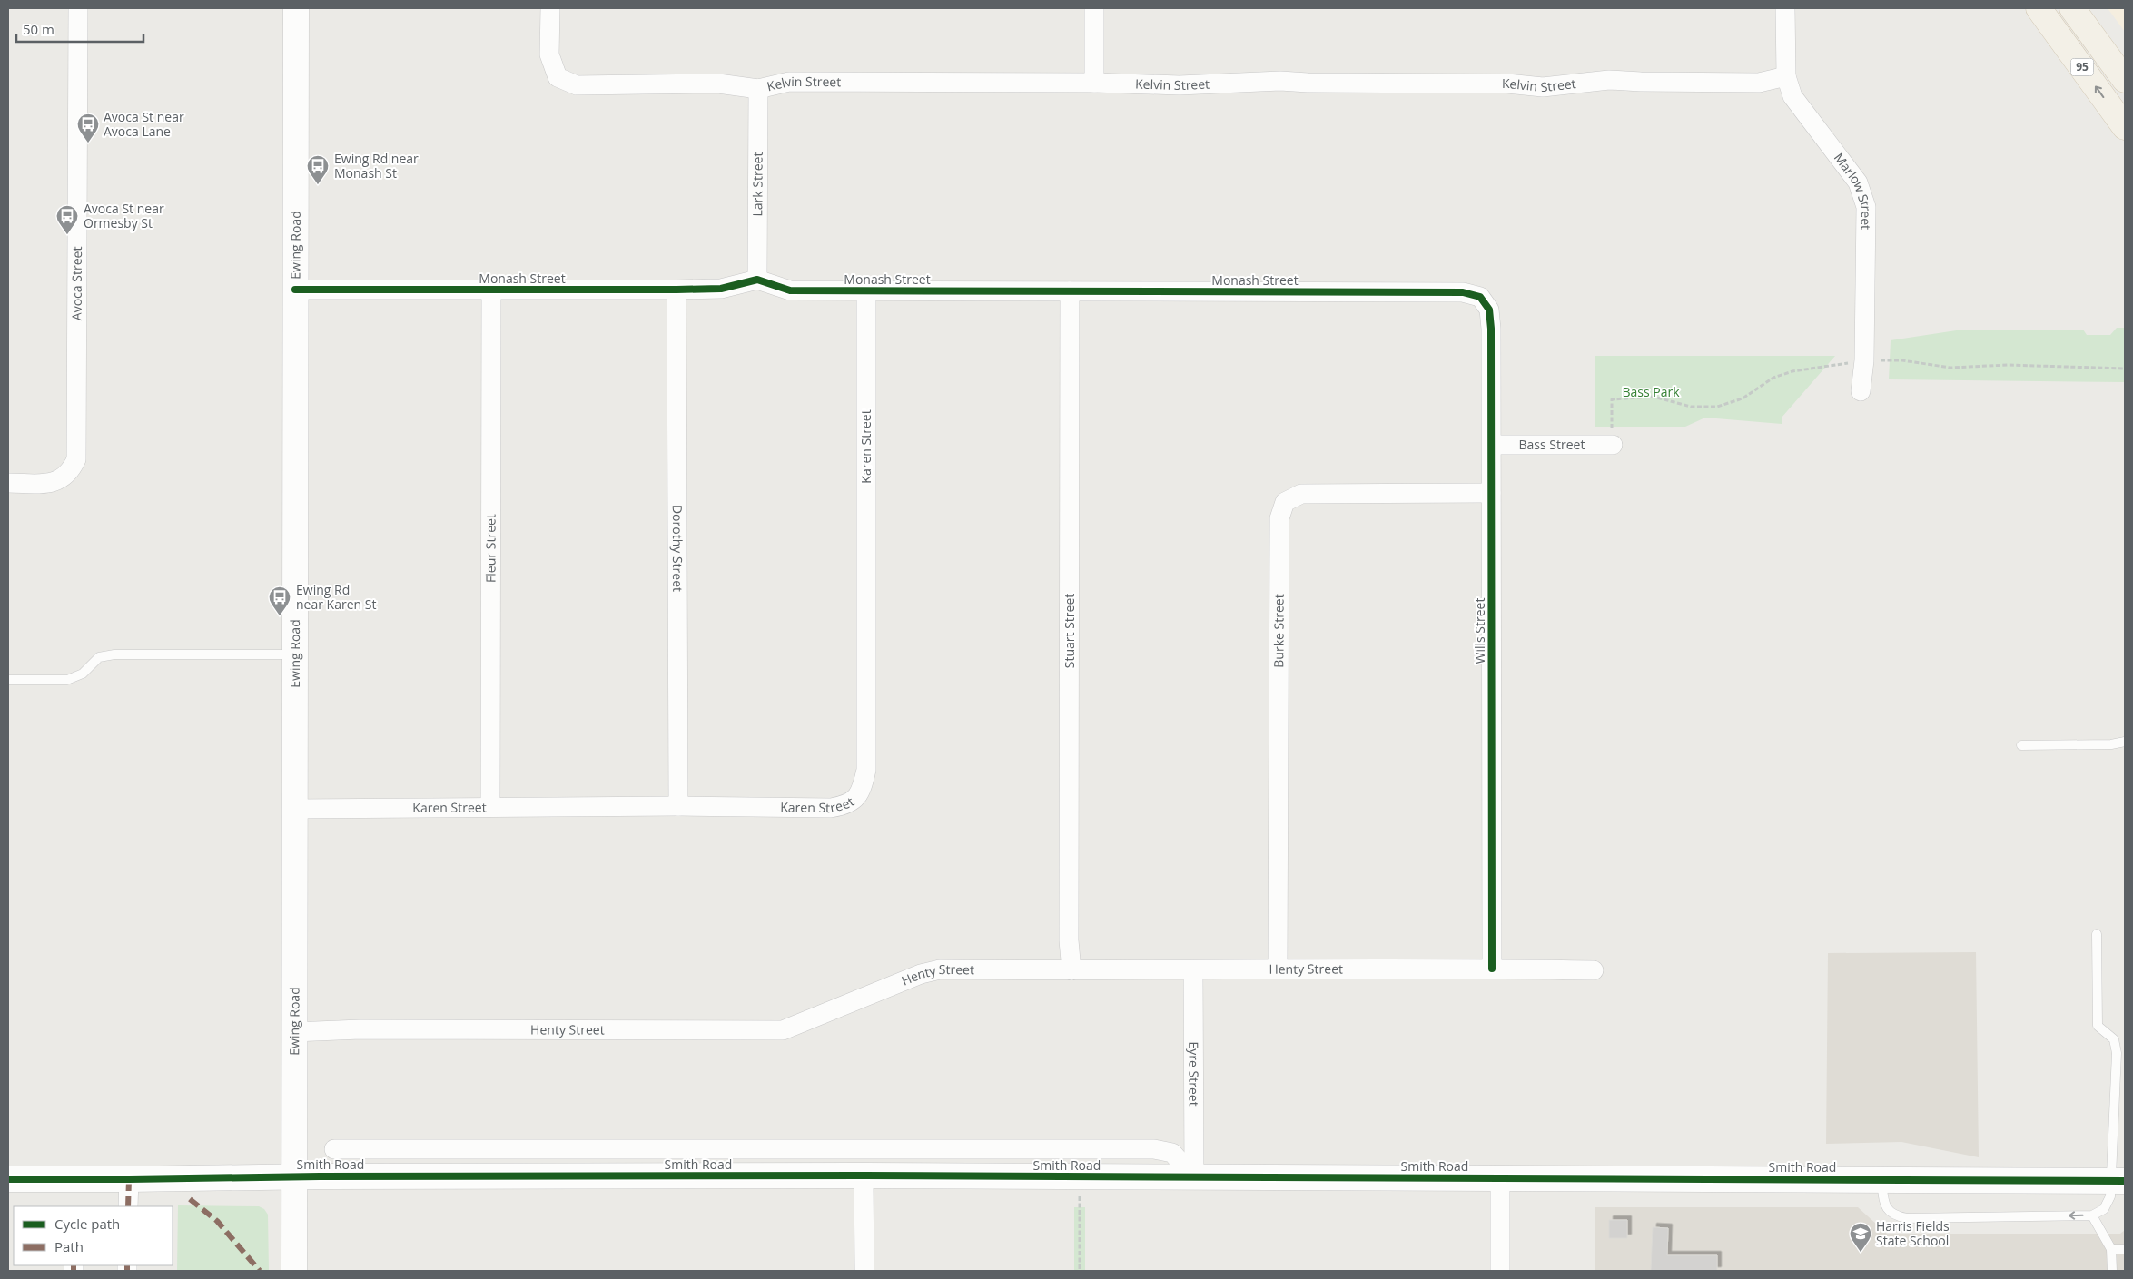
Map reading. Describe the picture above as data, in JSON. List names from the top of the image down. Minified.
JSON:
{"streets":{"main road":["95"],"street":["Kelvin Street","Lark Street","Marlow Street","Ewing Road","Monash Street","Avoca Street","Bass Street","Karen Street","Fleur Street","Dorothy Street","Stuart Street","Burke Street","Wills Street","Henty Street","Eyre Street","Smith Road"]},"crossings":[["Kelvin Street","Lark Street"],["Kelvin Street","Marlow Street"],["Lark Street","Monash Street"],["Ewing Road","Monash Street"],["Ewing Road","Karen Street"],["Ewing Road","Henty Street"],["Ewing Road","Smith Road"],["Monash Street","Karen Street"],["Monash Street","Fleur Street"],["Monash Street","Dorothy Street"],["Monash Street","Stuart Street"],["Monash Street","Wills Street"],["Bass Street","Wills Street"],["Karen Street","Fleur Street"],["Karen Street","Dorothy Street"],["Stuart Street","Henty Street"],["Burke Street","Wills Street"],["Burke Street","Henty Street"],["Wills Street","Henty Street"],["Henty Street","Eyre Street"],["Eyre Street","Smith Road"]],"parks":["Bass Park"],"places":{"bus stop":["Avoca St near Avoca Lane","Ewing Rd near Monash St","Avoca St near Ormesby St","Ewing Rd near Karen St"],"school or university":["Harris Fields State School"]},"legend":["Cycle path","Path"],"scale_bar":"50 m"}
